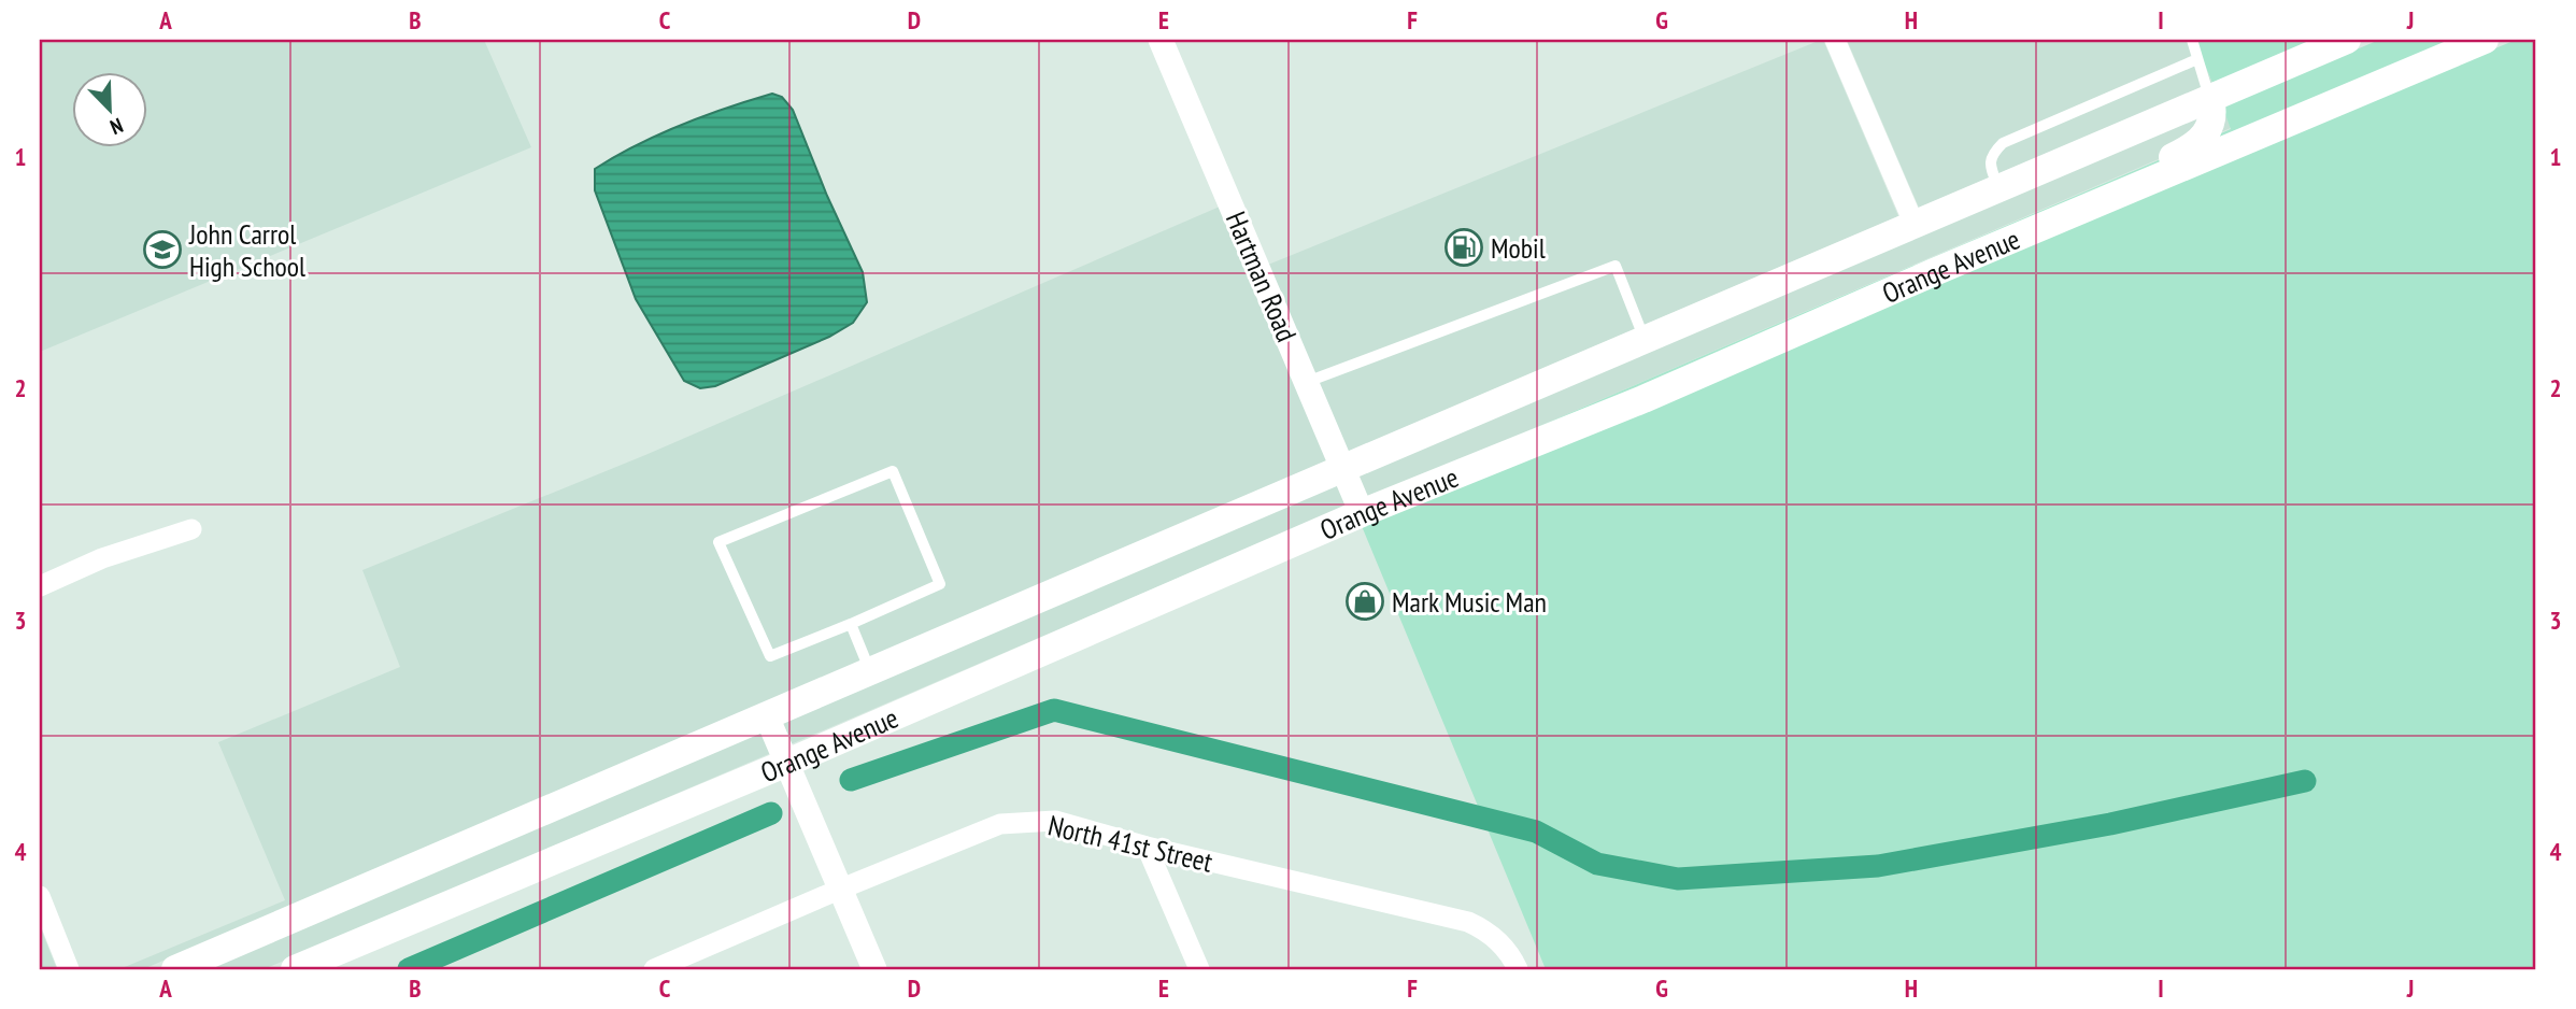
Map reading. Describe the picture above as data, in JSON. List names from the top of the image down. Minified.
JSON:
{"streets":{"main road":["Orange Avenue"],"street":["Hartman Road","North 41st Street"]},"crossings":[["Orange Avenue","Hartman Road"]],"places":{"fuel station":["Mobil"],"school or university":["John Carrol High School"],"shop":["Mark Music Man"]},"north":"bottom right","grid":{"columns":["A","B","C","D","E","F","G","H","I","J"],"rows":["1","2","3","4"]}}
